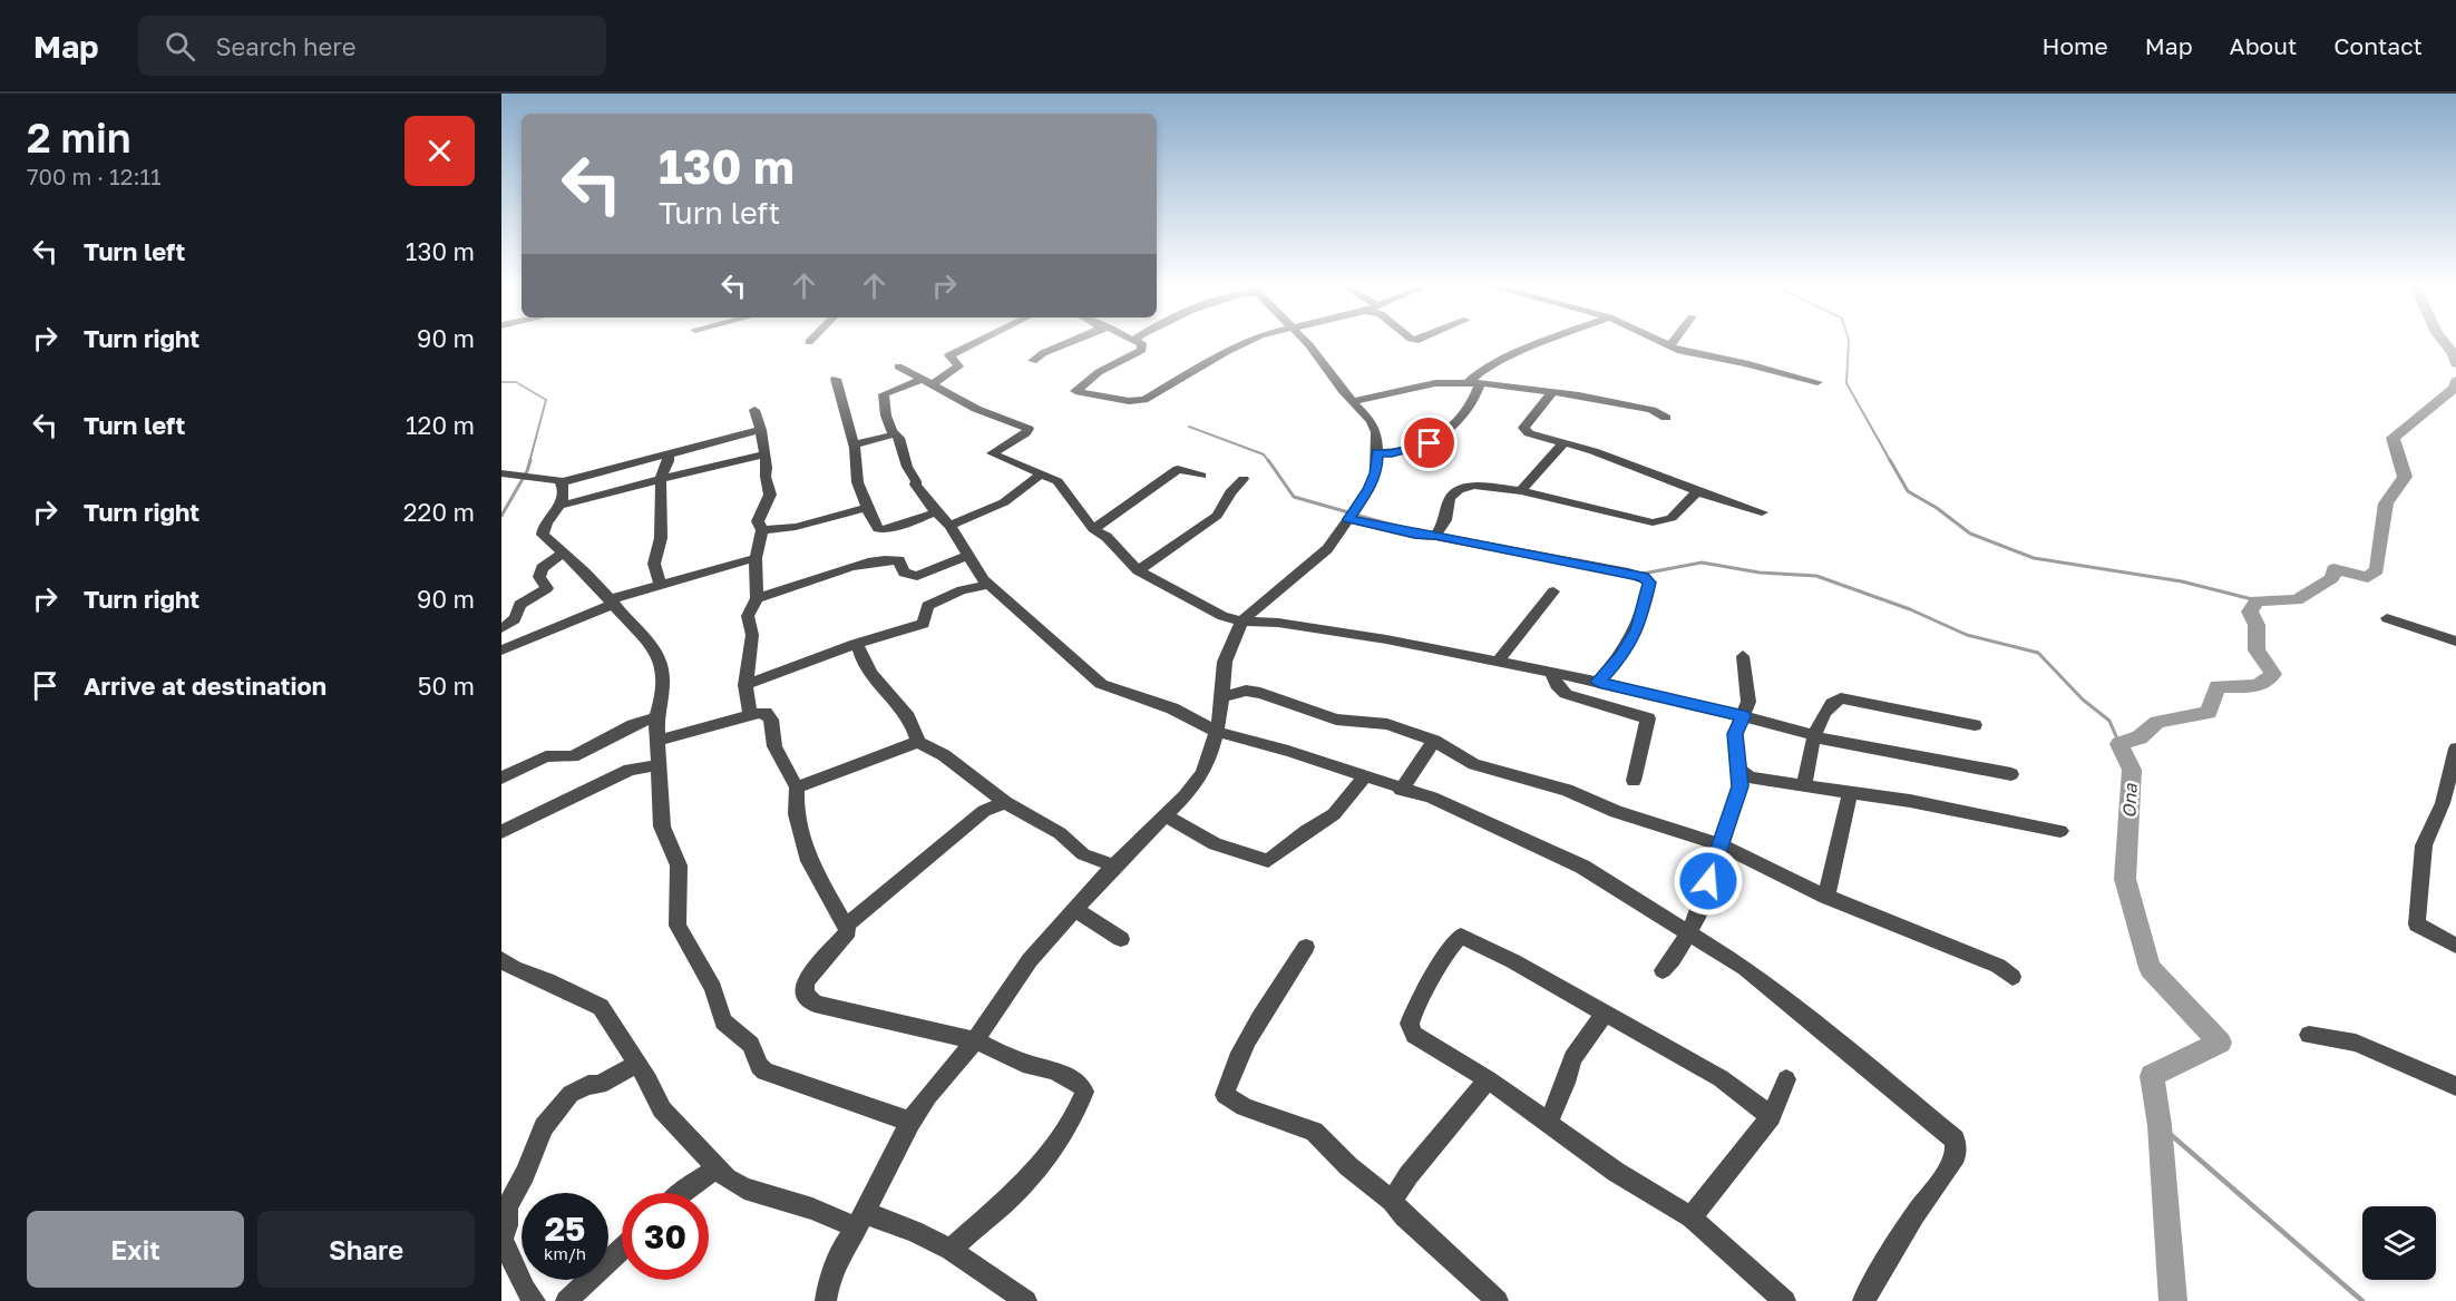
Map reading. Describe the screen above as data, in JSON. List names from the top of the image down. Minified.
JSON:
{"water":["Ona"],"page":{"header":"Map","search":"Search here","nav":["Home","Map","About","Contact"],"heading":["2 min","700 m · 12:11"],"turn":["130 m","Turn left"],"list":[{"name":"Turn left","value":"130 m"},{"name":"Turn right","value":"90 m"},{"name":"Turn left","value":"120 m"},{"name":"Turn right","value":"220 m"},{"name":"Turn right","value":"90 m"},{"name":"Arrive at destination","value":"50 m"}],"speed":"25 km/h","limit":"30","buttons":["Exit","Share"]}}
